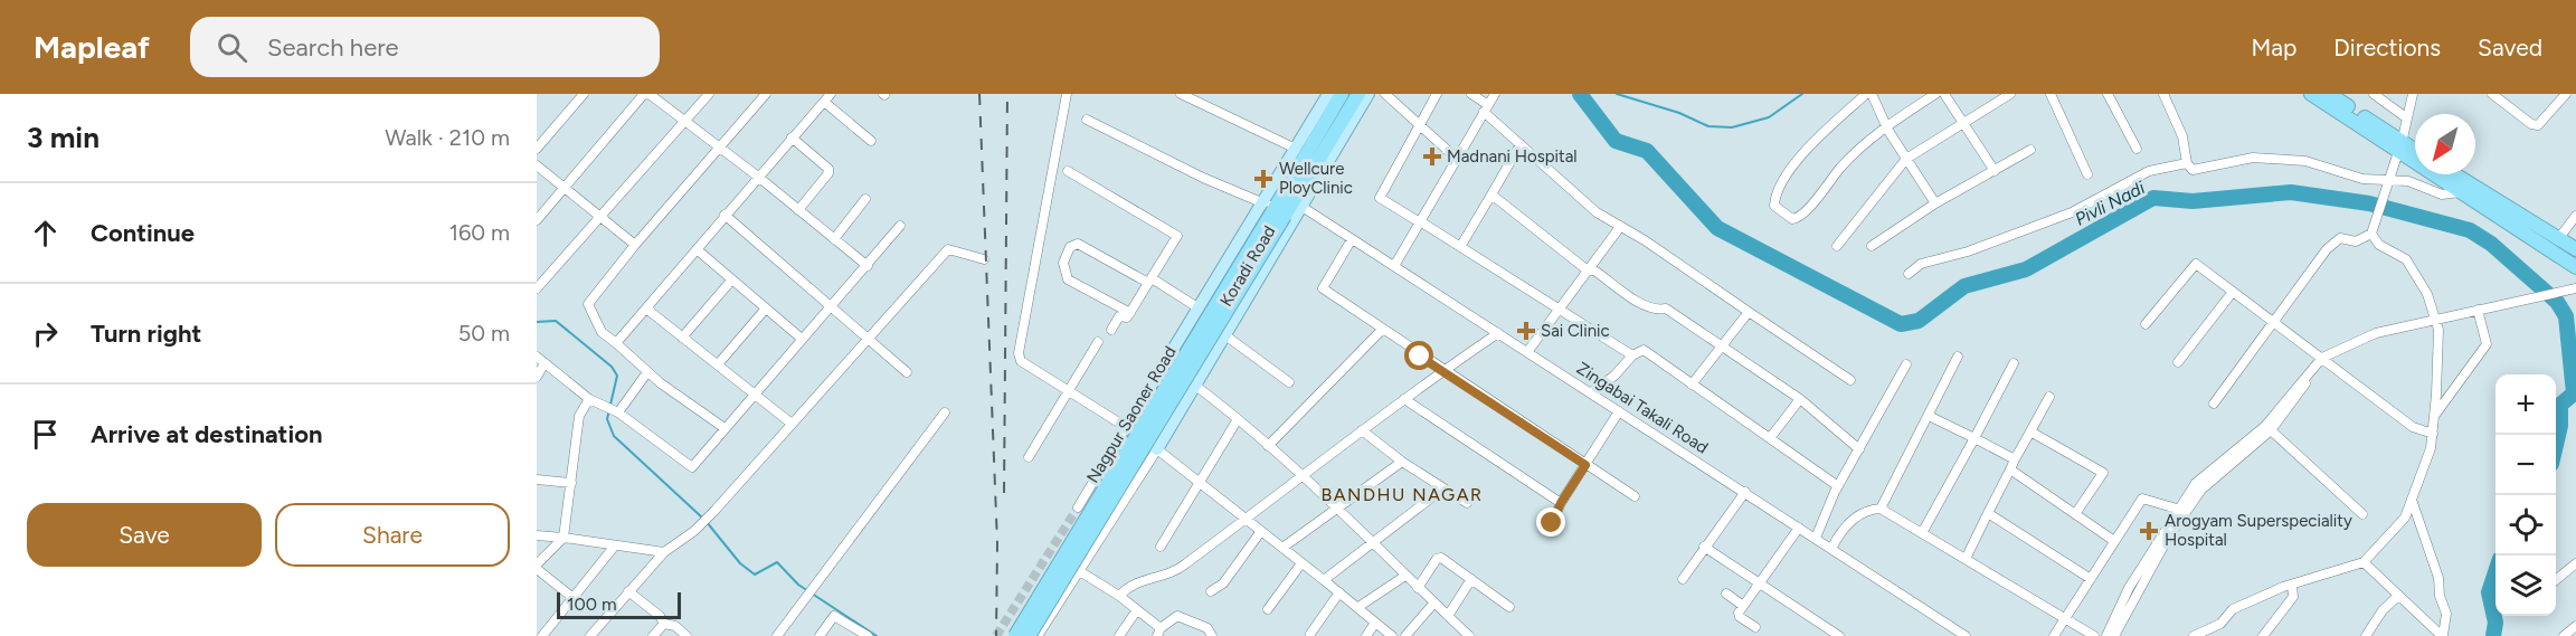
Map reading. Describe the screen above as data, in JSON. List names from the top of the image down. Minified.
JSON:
{"streets":{"highway":["Koradi Road","Nagpur Saoner Road"],"street":["Zingabai Takali Road"]},"crossings":[["Koradi Road","Zingabai Takali Road"],["Koradi Road","Nagpur Saoner Road"]],"districts":["BANDHU NAGAR"],"water":["Pivli Nadi"],"places":{"health":["Madnani Hospital","Wellcure PloyClinic","Sai Clinic","Arogyam Superspeciality Hospital"]},"scale_bar":"100 m","north":"bottom left","page":{"header":"Mapleaf","search":"Search here","nav":["Map","Directions","Saved"],"heading":["3 min","Walk · 210 m"],"list":[["Continue","160 m"],["Turn right","50 m"],"Arrive at destination"],"map_buttons":["+","−"],"buttons":["Save","Share"],"scale":"100 m"}}
